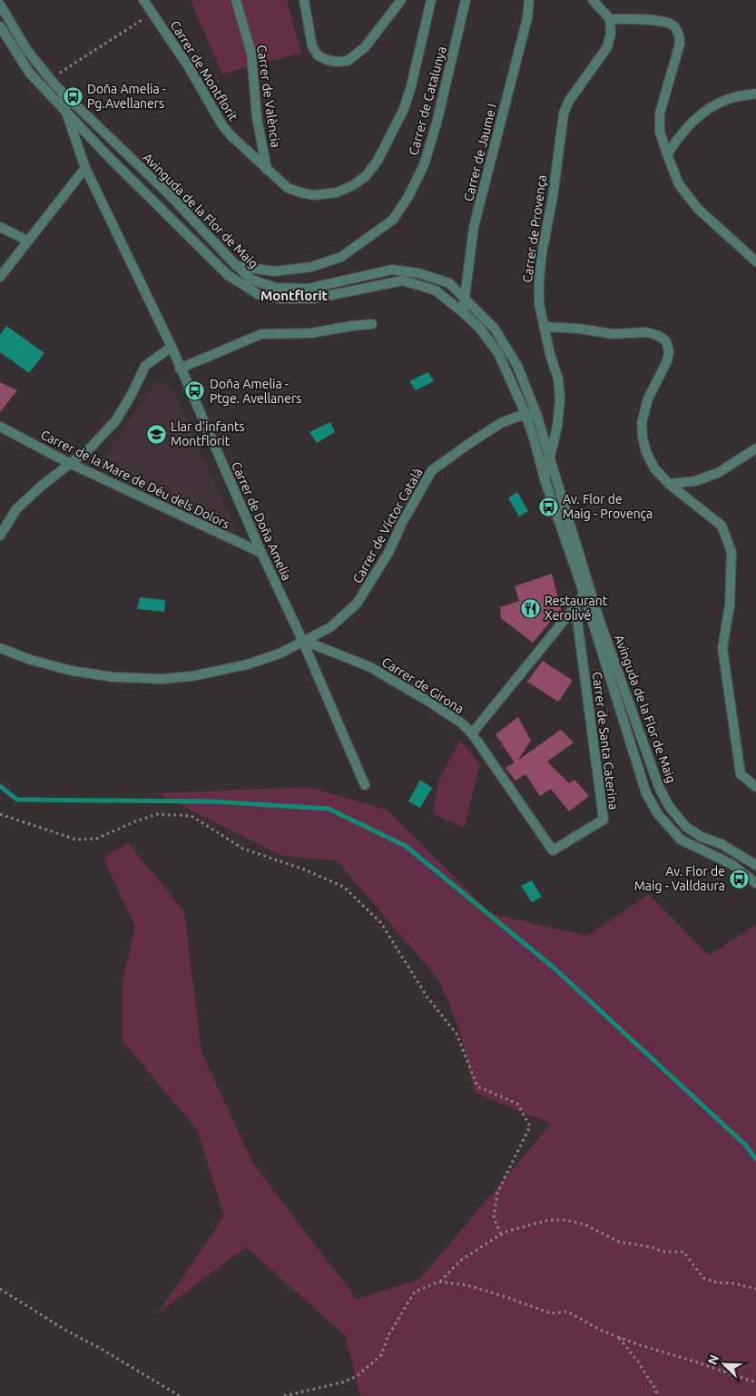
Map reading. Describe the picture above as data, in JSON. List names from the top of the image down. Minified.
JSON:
{"streets":{"street":["Carrer de Montflorit","Carrer de València","Carrer de Catalunya","Carrer de Jaume I","Avinguda de la Flor de Maig","Carrer de Provença","Carrer de la Mare de Déu dels Dolors","Carrer de Doña Amelia","Carrer de Víctor Català","Carrer de Girona","Carrer de Santa Caterina"]},"crossings":[["Carrer de Montflorit","Carrer de València"],["Carrer de Catalunya","Avinguda de la Flor de Maig"],["Carrer de Jaume I","Avinguda de la Flor de Maig"],["Avinguda de la Flor de Maig","Carrer de Provença"],["Avinguda de la Flor de Maig","Carrer de Doña Amelia"],["Avinguda de la Flor de Maig","Carrer de Víctor Català"],["Carrer de la Mare de Déu dels Dolors","Carrer de Doña Amelia"],["Carrer de Doña Amelia","Carrer de Víctor Català"],["Carrer de Doña Amelia","Carrer de Girona"],["Carrer de Víctor Català","Carrer de Girona"],["Carrer de Girona","Carrer de Santa Caterina"]],"districts":["Montflorit"],"places":{"bus stop":["Doña Amelia - Pg.Avellaners","Doña Amelia - Ptge. Avellaners","Av. Flor de Maig - Provença","Av. Flor de Maig - Valldaura"],"school or university":["Llar d'infants Montflorit"],"restaurant":["Restaurant Xerolivé"]},"north":"top left"}
